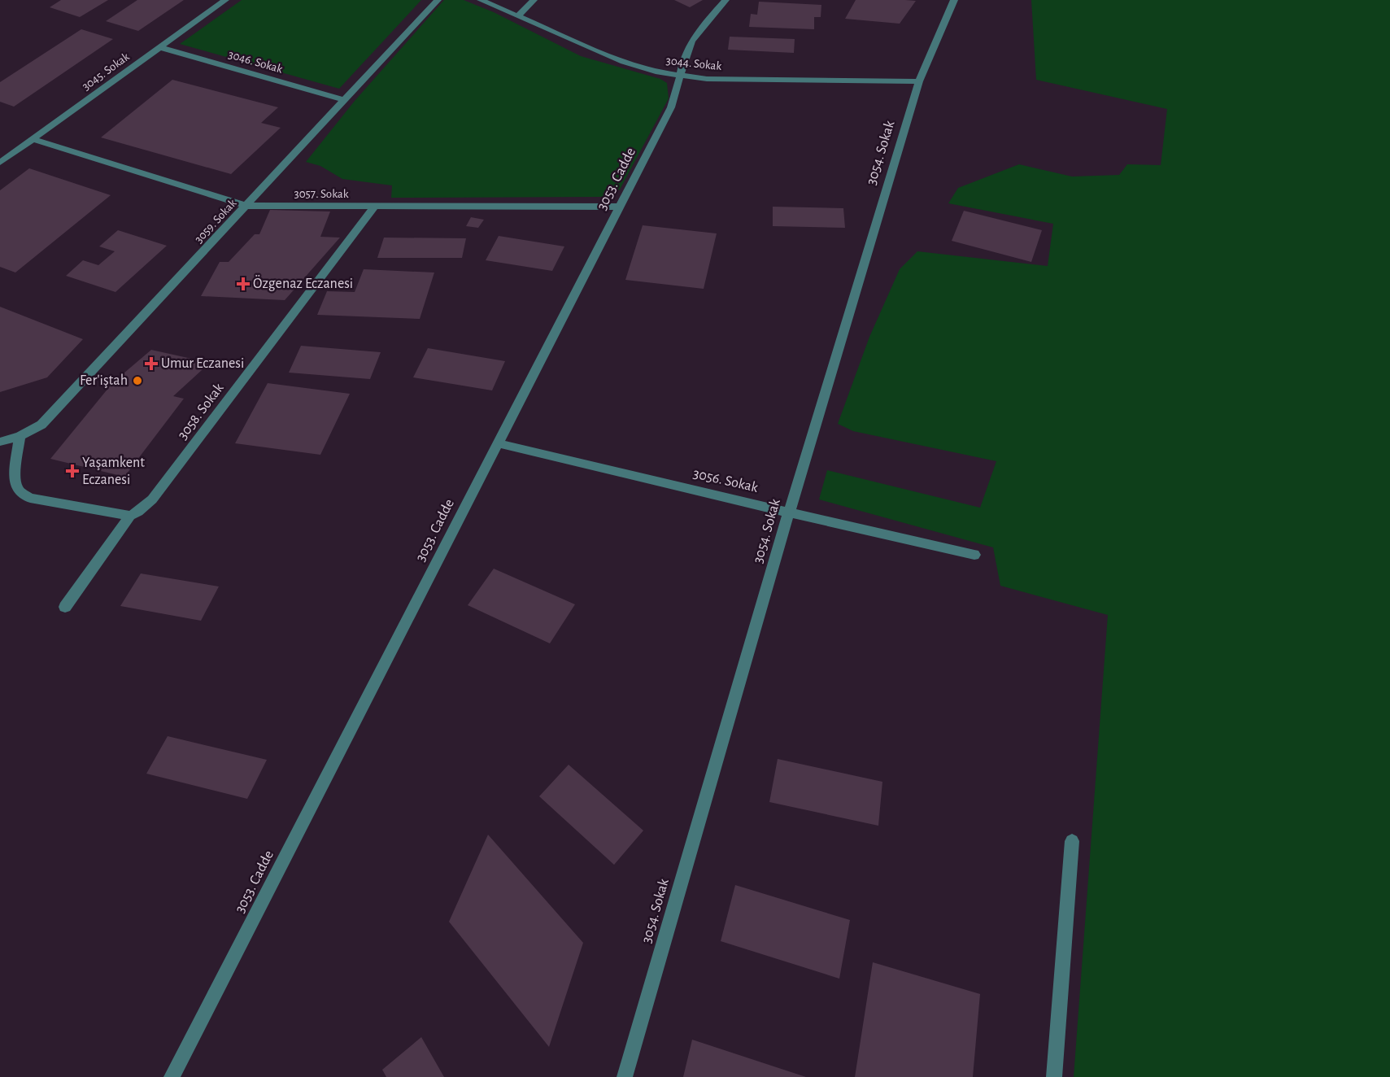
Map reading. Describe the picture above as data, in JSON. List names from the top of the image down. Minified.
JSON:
{"streets":{"street":["3046. Sokak","3044. Sokak","3045. Sokak","3054. Sokak","3053. Cadde","3057. Sokak","3059. Sokak","3058. Sokak","3056. Sokak"]},"crossings":[["3046. Sokak","3045. Sokak"],["3046. Sokak","3059. Sokak"],["3044. Sokak","3054. Sokak"],["3044. Sokak","3053. Cadde"],["3045. Sokak","3057. Sokak"],["3054. Sokak","3056. Sokak"],["3053. Cadde","3057. Sokak"],["3053. Cadde","3056. Sokak"],["3057. Sokak","3059. Sokak"],["3057. Sokak","3058. Sokak"]],"places":{"health":["Özgenaz Eczanesi","Umur Eczanesi","Yaşamkent Eczanesi"],"other":["Fer'iştah"]}}
